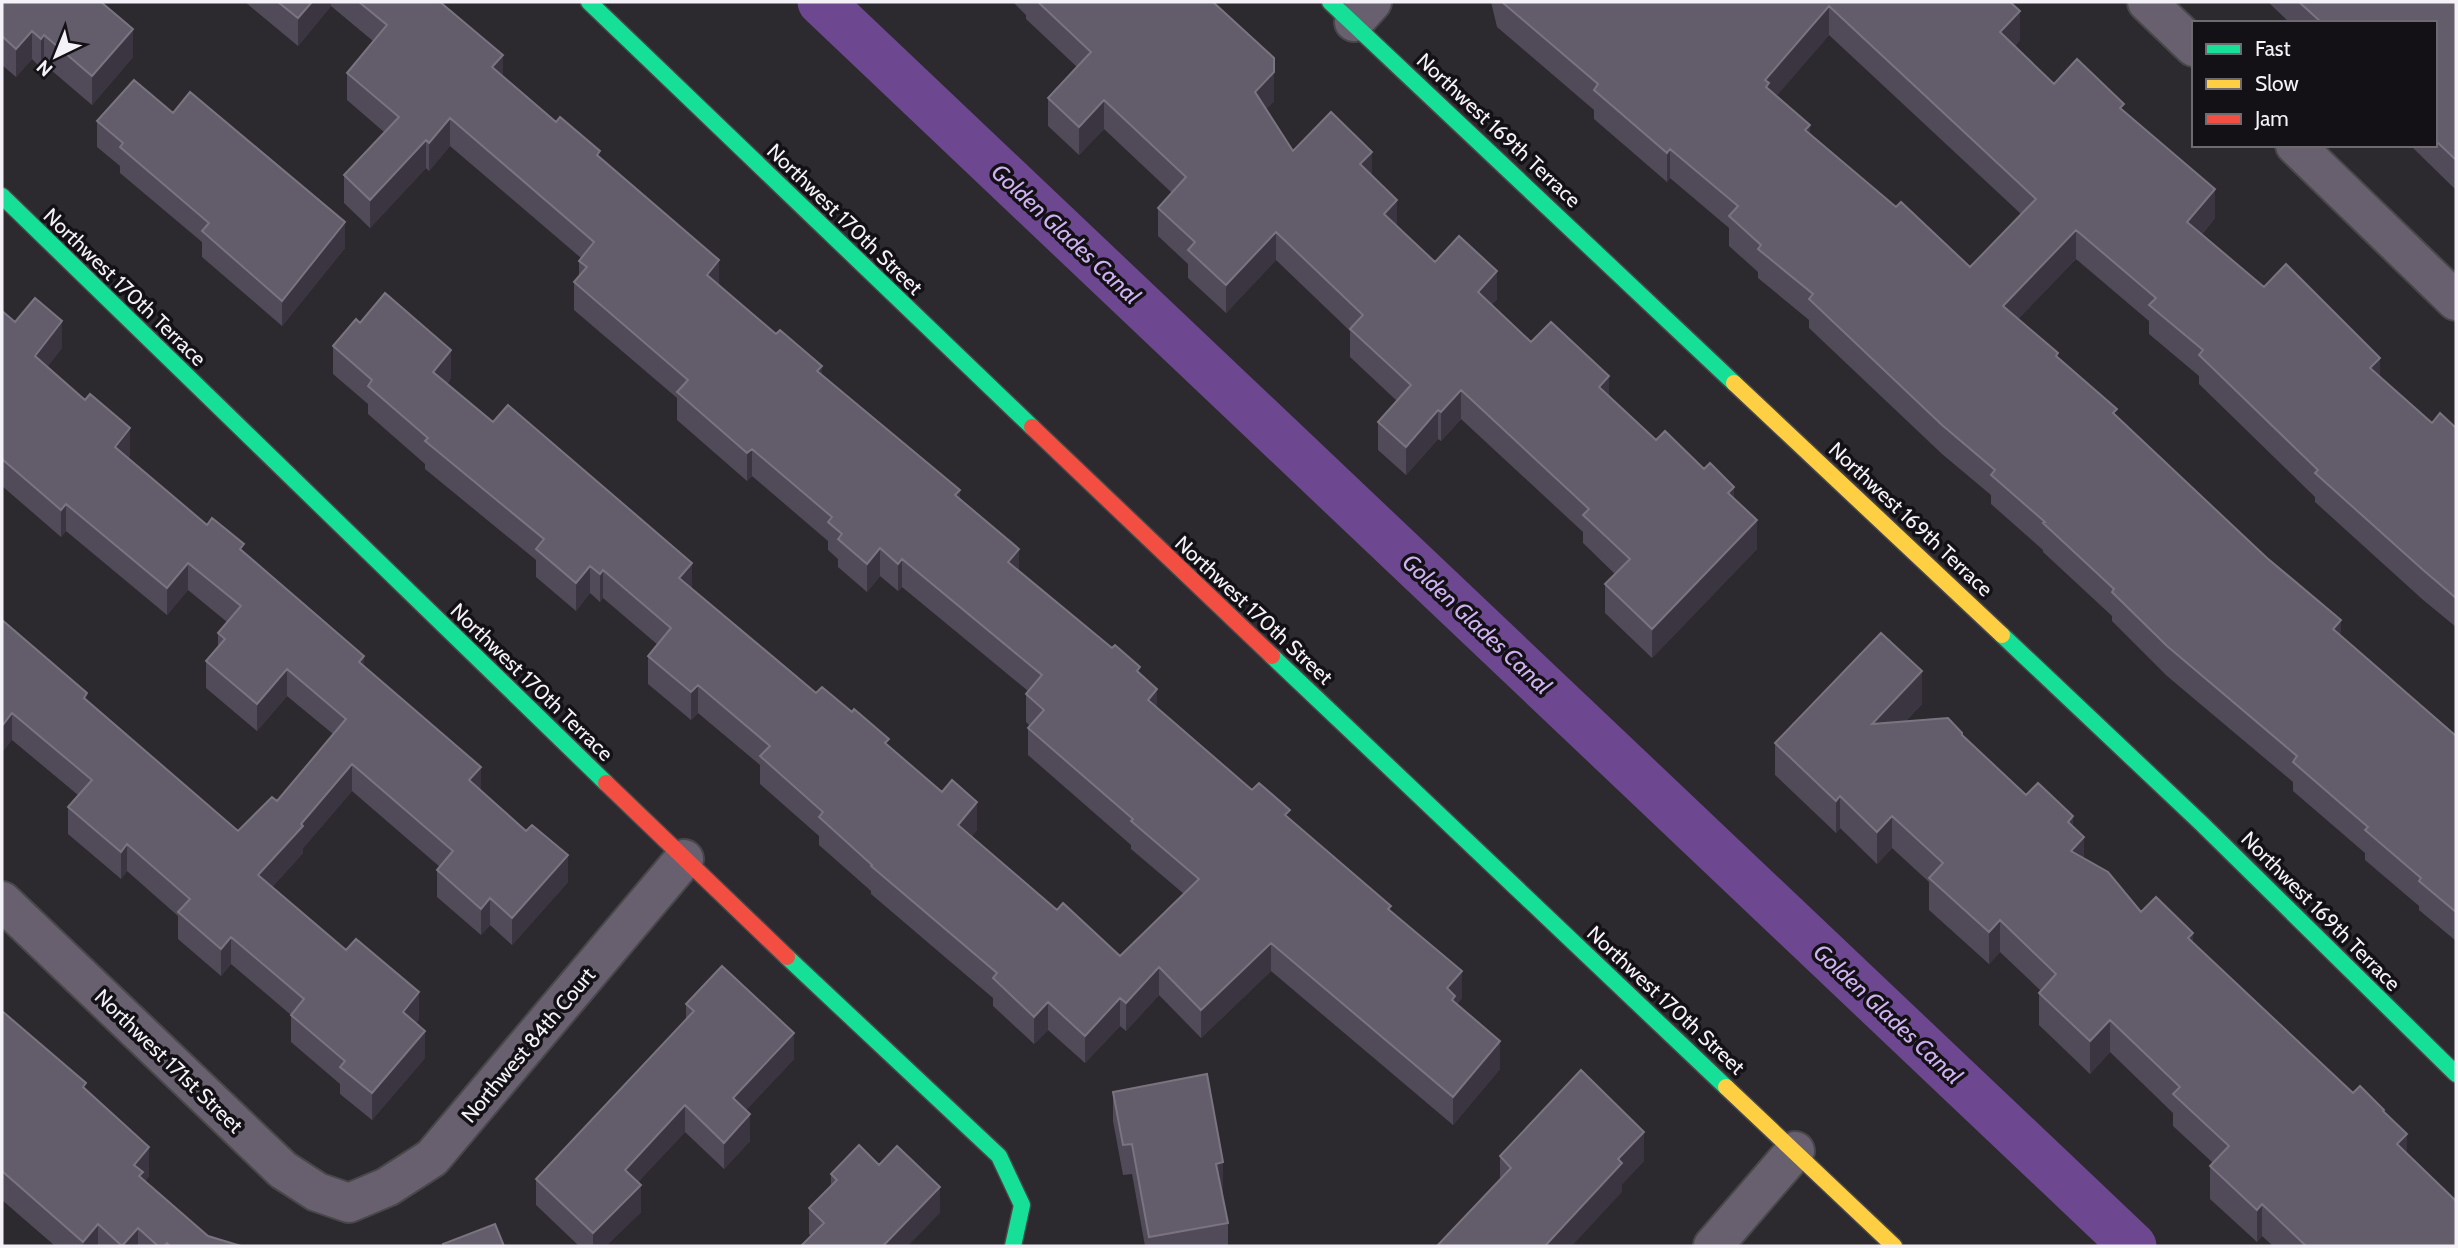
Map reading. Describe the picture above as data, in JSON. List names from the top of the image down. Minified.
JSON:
{"streets":{"street":["Northwest 169th Terrace","Northwest 170th Street","Northwest 170th Terrace","Northwest 84th Court","Northwest 171st Street"]},"crossings":[["Northwest 170th Terrace","Northwest 84th Court"],["Northwest 84th Court","Northwest 171st Street"]],"water":["Golden Glades Canal"],"legend":["Fast","Slow","Jam"],"north":"bottom left"}
